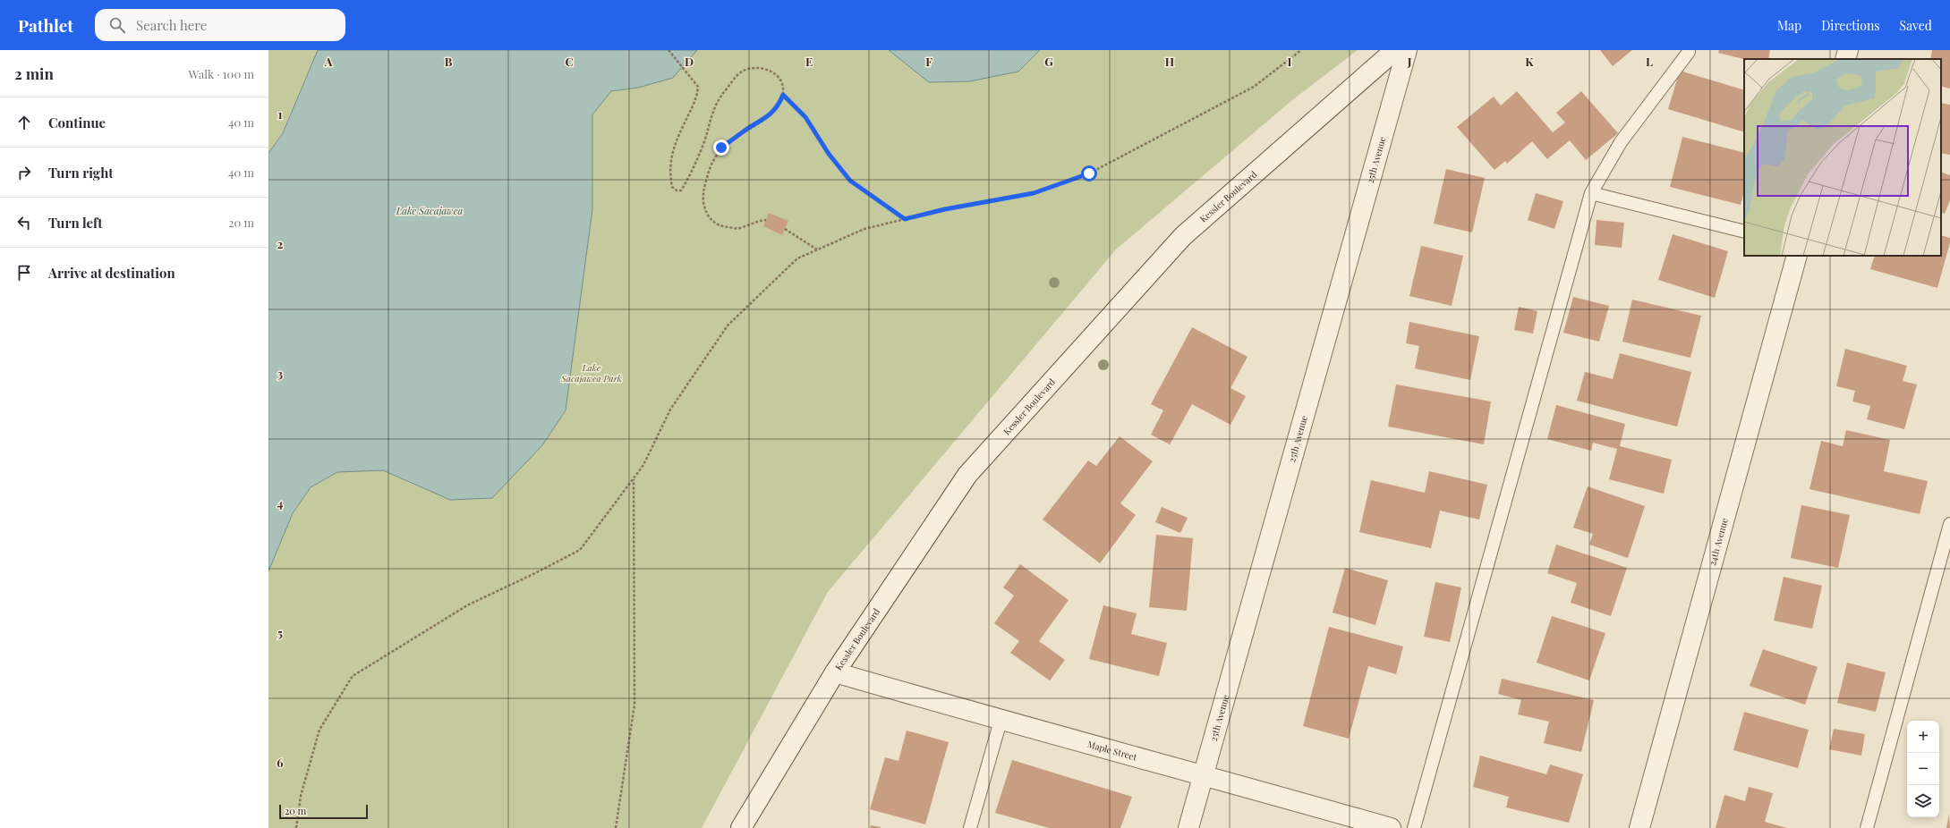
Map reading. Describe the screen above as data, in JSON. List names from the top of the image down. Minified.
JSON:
{"streets":{"street":["25th Avenue","Kessler Boulevard","24th Avenue","Maple Street"]},"crossings":[["25th Avenue","Maple Street"],["Kessler Boulevard","Maple Street"]],"water":["Lake Sacajawea"],"parks":["Lake Sacajawea Park"],"scale_bar":"20 m","page":{"header":"Pathlet","search":"Search here","nav":["Map","Directions","Saved"],"heading":["2 min","Walk · 100 m"],"list":[["Continue","40 m"],["Turn right","40 m"],["Turn left","20 m"],"Arrive at destination"],"map_buttons":["+","−"],"scale":"20 m"},"grid":{"columns":["A","B","C","D","E","F","G","H","I","J","K","L"],"rows":["1","2","3","4","5","6"]}}
